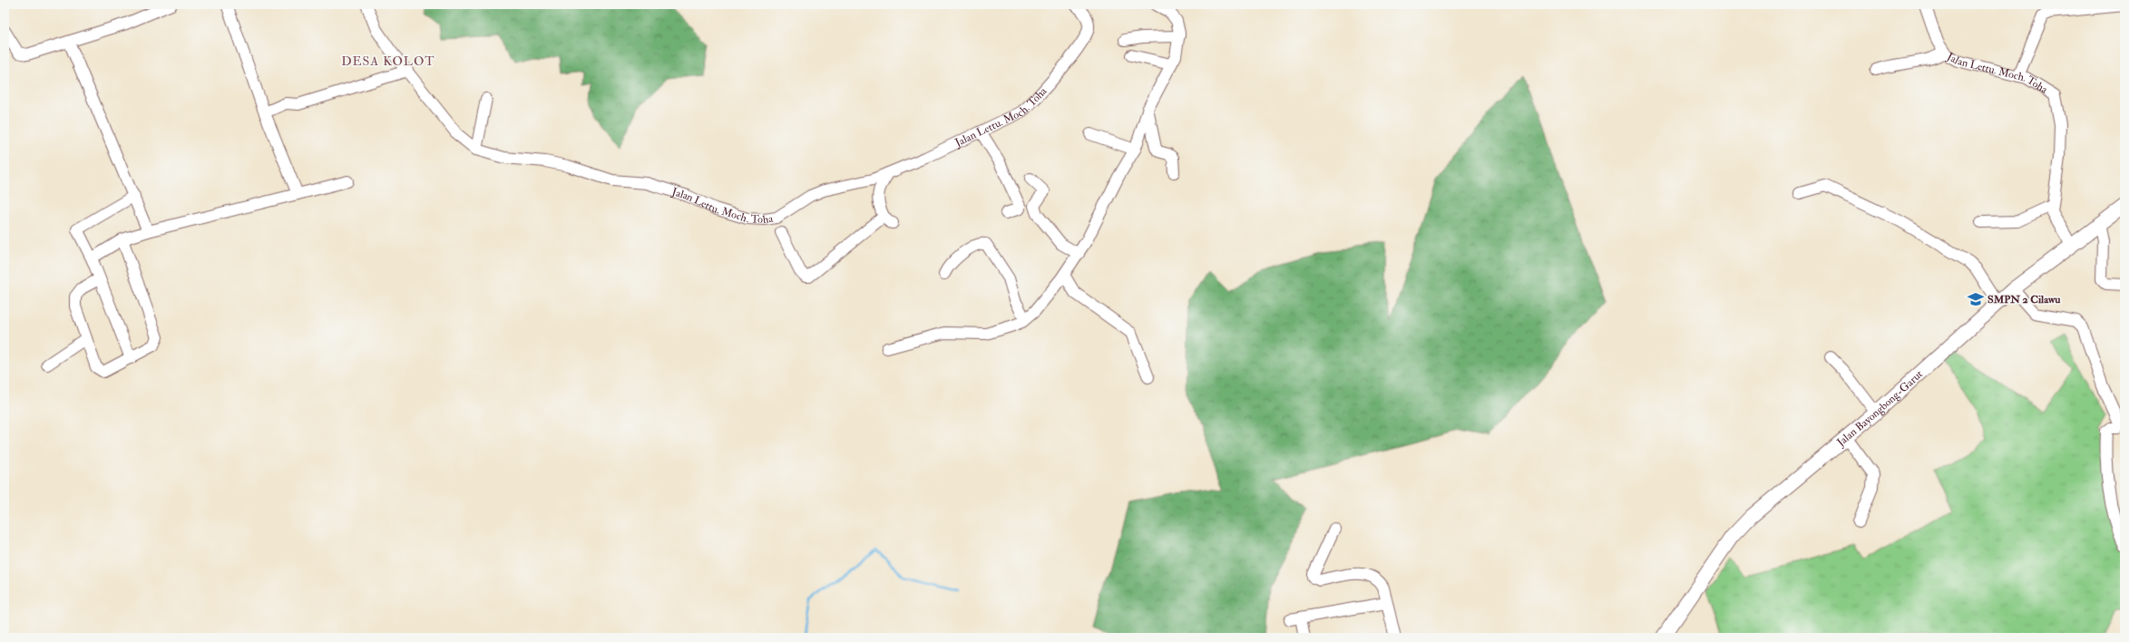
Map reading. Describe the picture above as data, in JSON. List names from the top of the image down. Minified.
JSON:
{"streets":{"main road":["Jalan Bayongbong-Garut"],"street":["Jalan Lettu. Moch. Toha"]},"crossings":[["Jalan Lettu. Moch. Toha","Jalan Bayongbong-Garut"]],"districts":["DESA KOLOT"],"places":{"school or university":["SMPN 2 Cilawu"]}}
